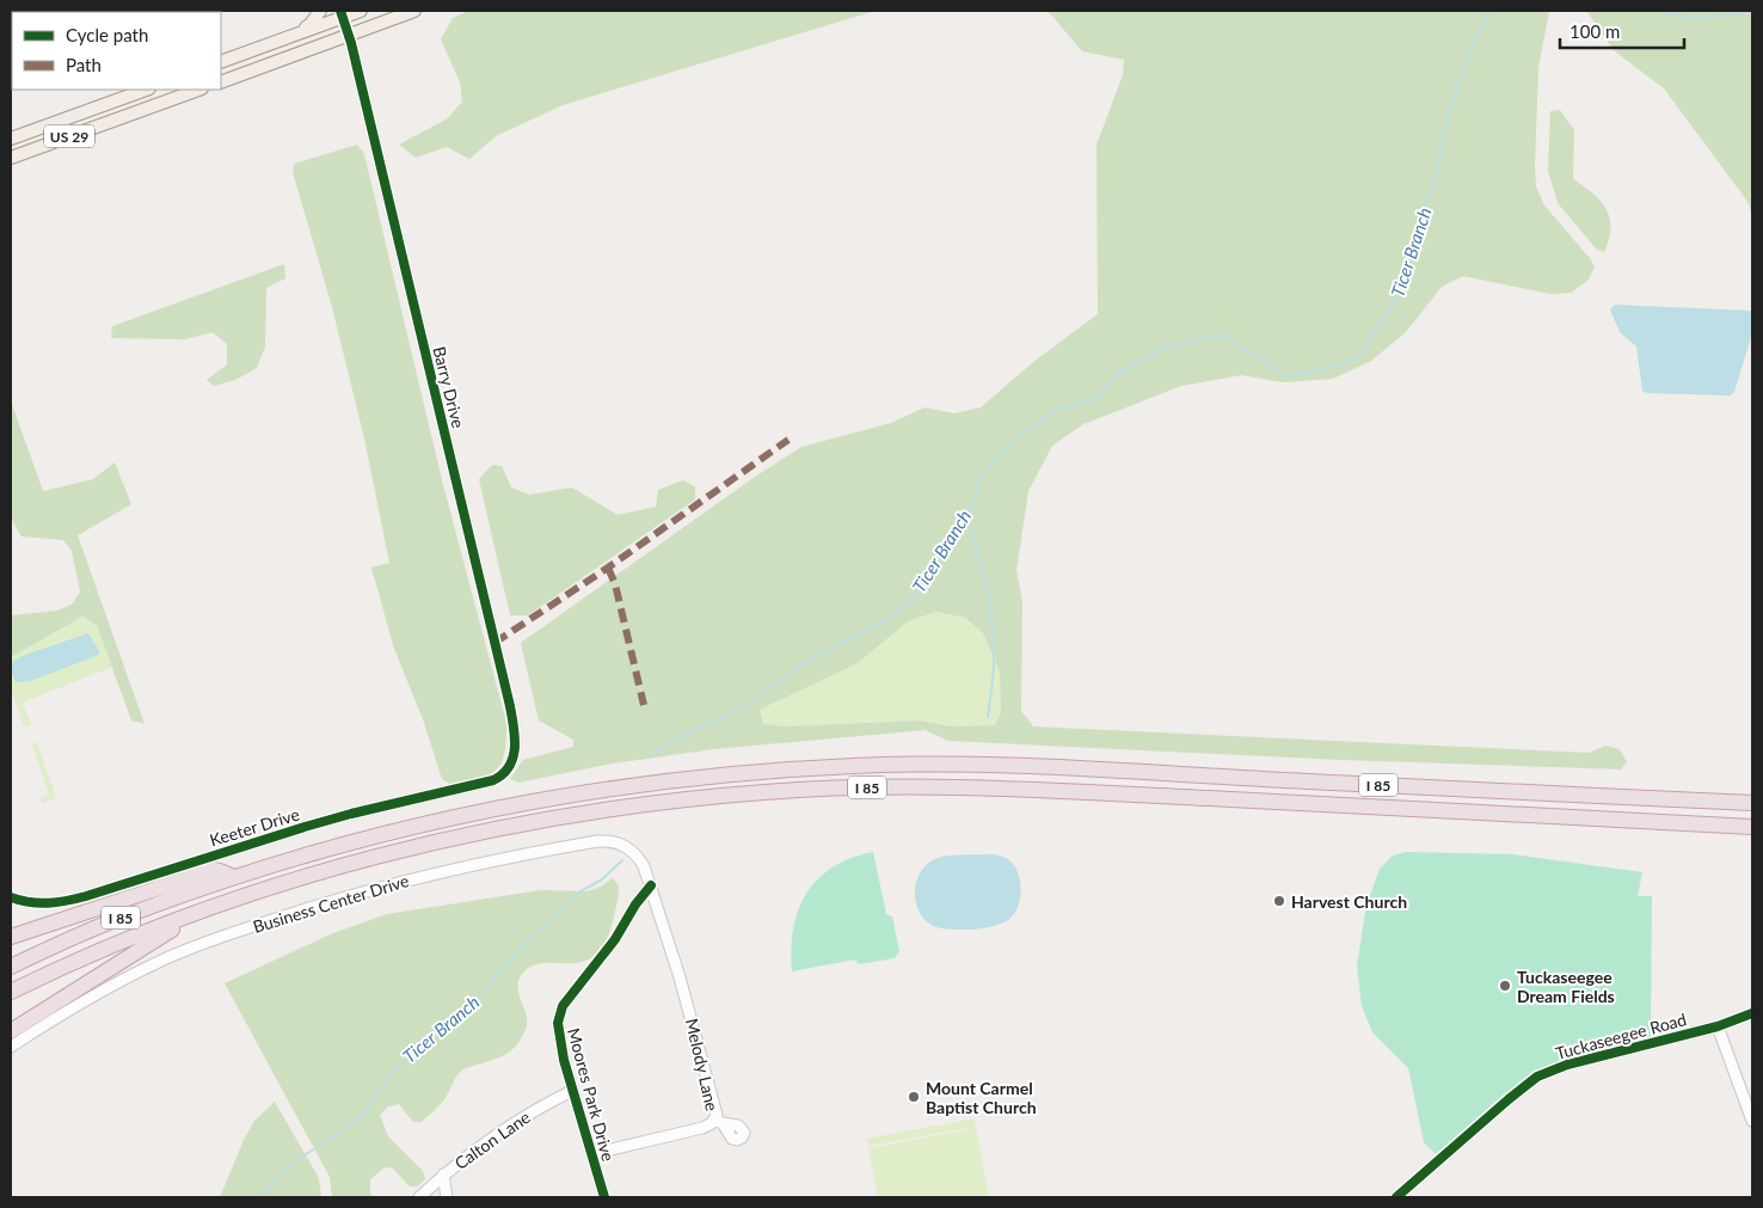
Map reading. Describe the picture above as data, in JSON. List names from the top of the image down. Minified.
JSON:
{"streets":{"highway":["I 85"],"main road":["US 29"],"street":["Barry Drive","Keeter Drive","Business Center Drive","Tuckaseegee Road","Melody Lane","Moores Park Drive","Calton Lane"]},"crossings":[["Barry Drive","Keeter Drive"],["Business Center Drive","Melody Lane"],["Business Center Drive","Moores Park Drive"],["Melody Lane","Moores Park Drive"],["Moores Park Drive","Calton Lane"]],"water":["Ticer Branch"],"places":["Harvest Church","Tuckaseegee Dream Fields","Mount Carmel Baptist Church"],"legend":["Cycle path","Path"],"scale_bar":"100 m"}
